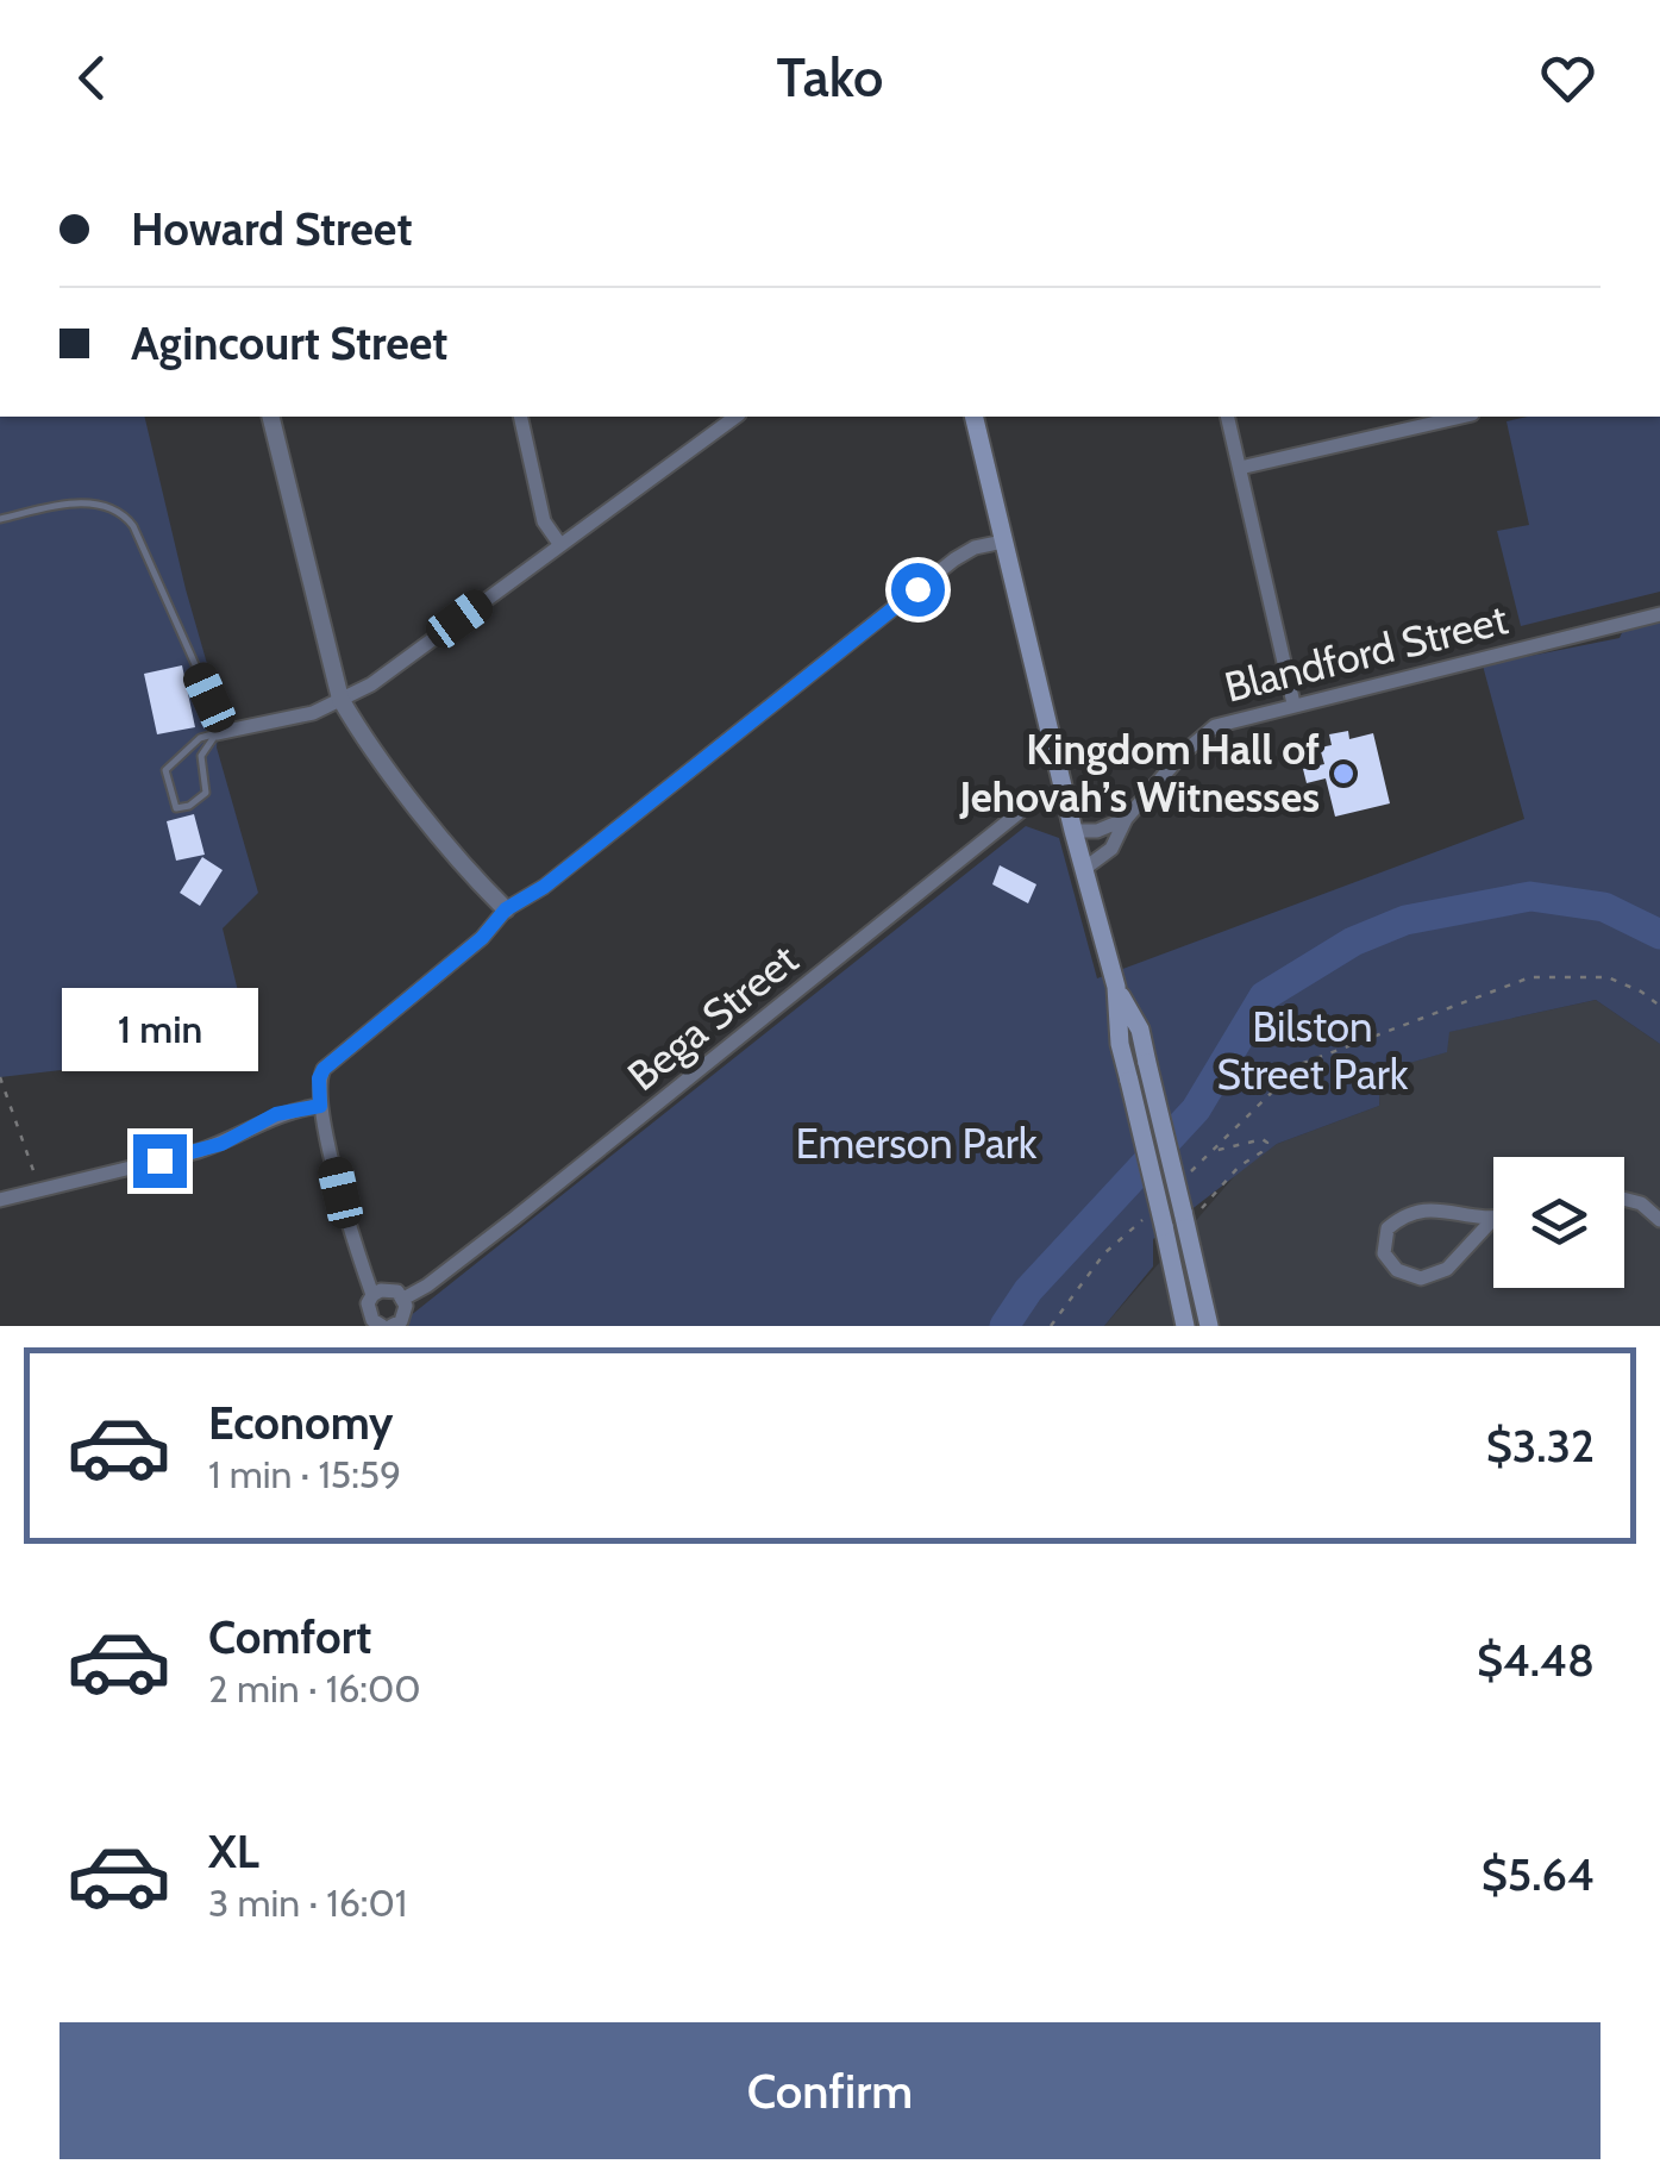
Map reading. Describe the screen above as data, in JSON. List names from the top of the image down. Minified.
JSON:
{"streets":{"street":["Blandford Street","Bega Street"]},"parks":["Bilston Street Park","Emerson Park"],"places":["Kingdom Hall of Jehovah’s Witnesses"],"page":{"header":"Tako","banner":["Howard Street","Agincourt Street"],"bubble":"1 min","list":[{"name":"Economy","note":"1 min · 15:59","value":"$3.32"},{"name":"Comfort","note":"2 min · 16:00","value":"$4.48"},{"name":"XL","note":"3 min · 16:01","value":"$5.64"}],"buttons":"Confirm"}}
